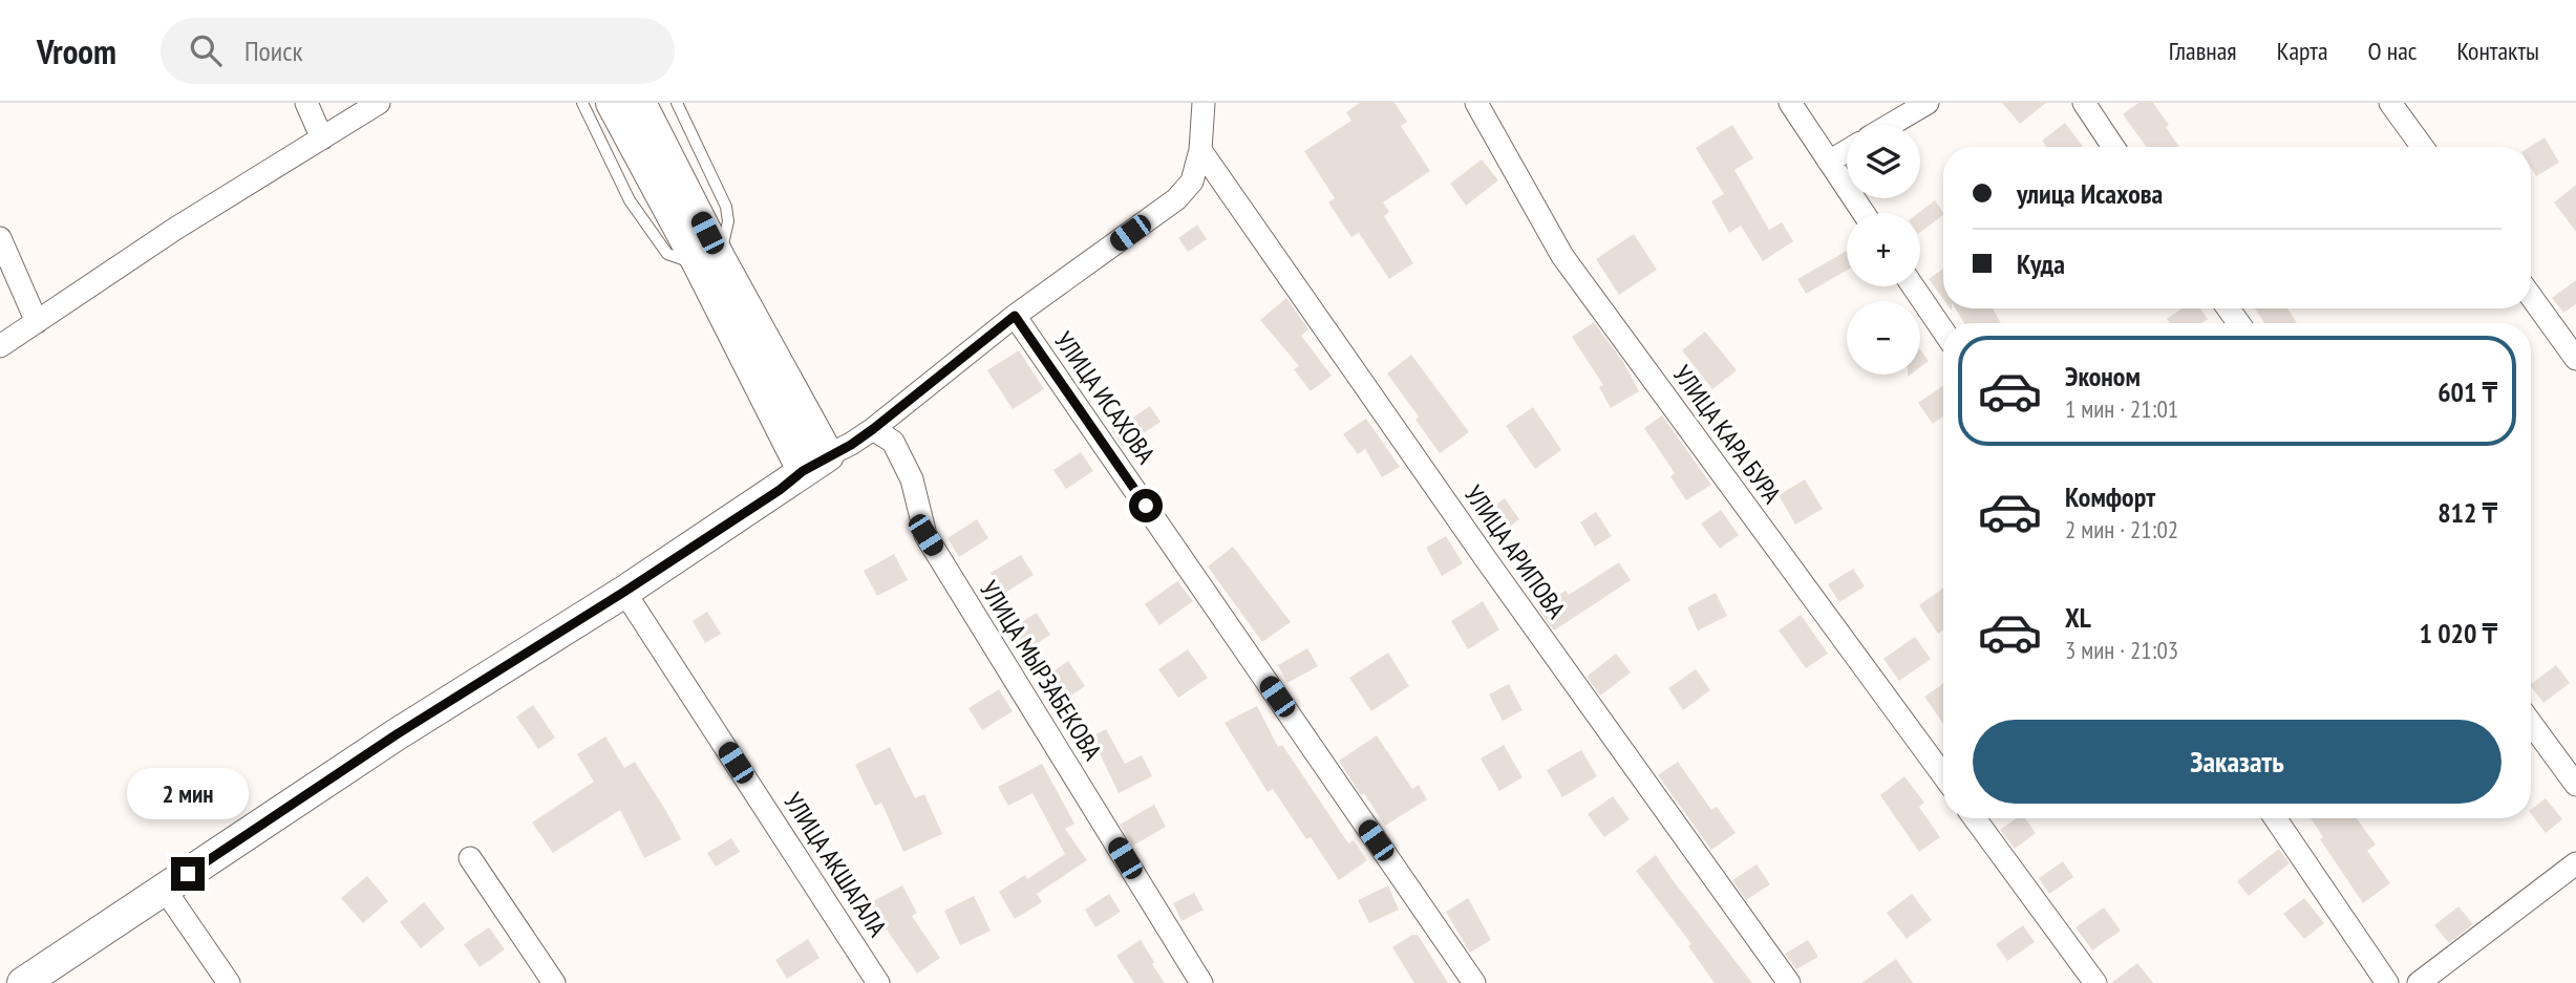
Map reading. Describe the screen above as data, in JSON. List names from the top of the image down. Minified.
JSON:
{"streets":{"street":["УЛИЦА ИСАХОВА","УЛИЦА КАРА БУРА","УЛИЦА АРИПОВА","УЛИЦА МЫРЗАБЕКОВА","УЛИЦА АКШАГАЛА"]},"page":{"header":"Vroom","search":"Поиск","nav":["Главная","Карта","О нас","Контакты"],"map_buttons":["+","−"],"banner":["улица Исахова","Куда"],"list":[{"name":"Эконом","note":"1 мин · 21:01","value":"601 ₸"},{"name":"Комфорт","note":"2 мин · 21:02","value":"812 ₸"},{"name":"XL","note":"3 мин · 21:03","value":"1 020 ₸"}],"buttons":"Заказать","bubble":"2 мин"}}
